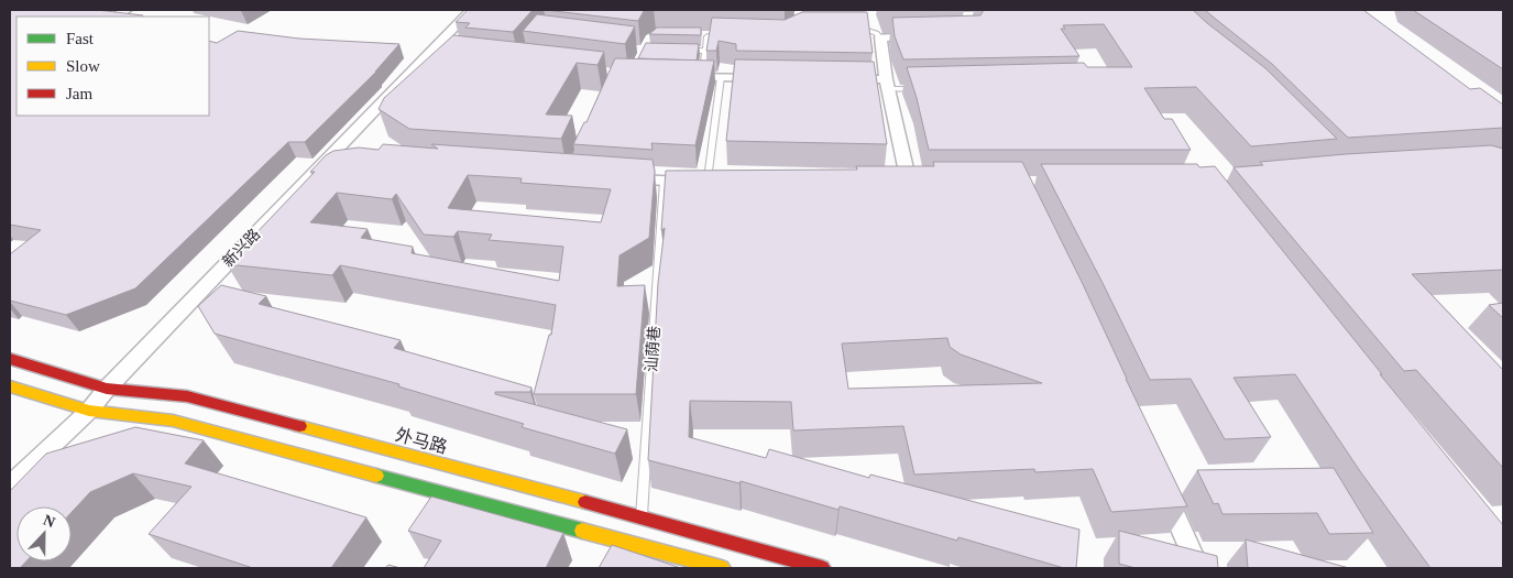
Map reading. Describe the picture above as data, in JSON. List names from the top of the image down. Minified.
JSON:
{"streets":{"street":["新兴路","外马路"],"lane":["汕荫巷"]},"crossings":[["新兴路","外马路"],["汕荫巷","外马路"]],"legend":["Fast","Slow","Jam"],"north":"top"}
